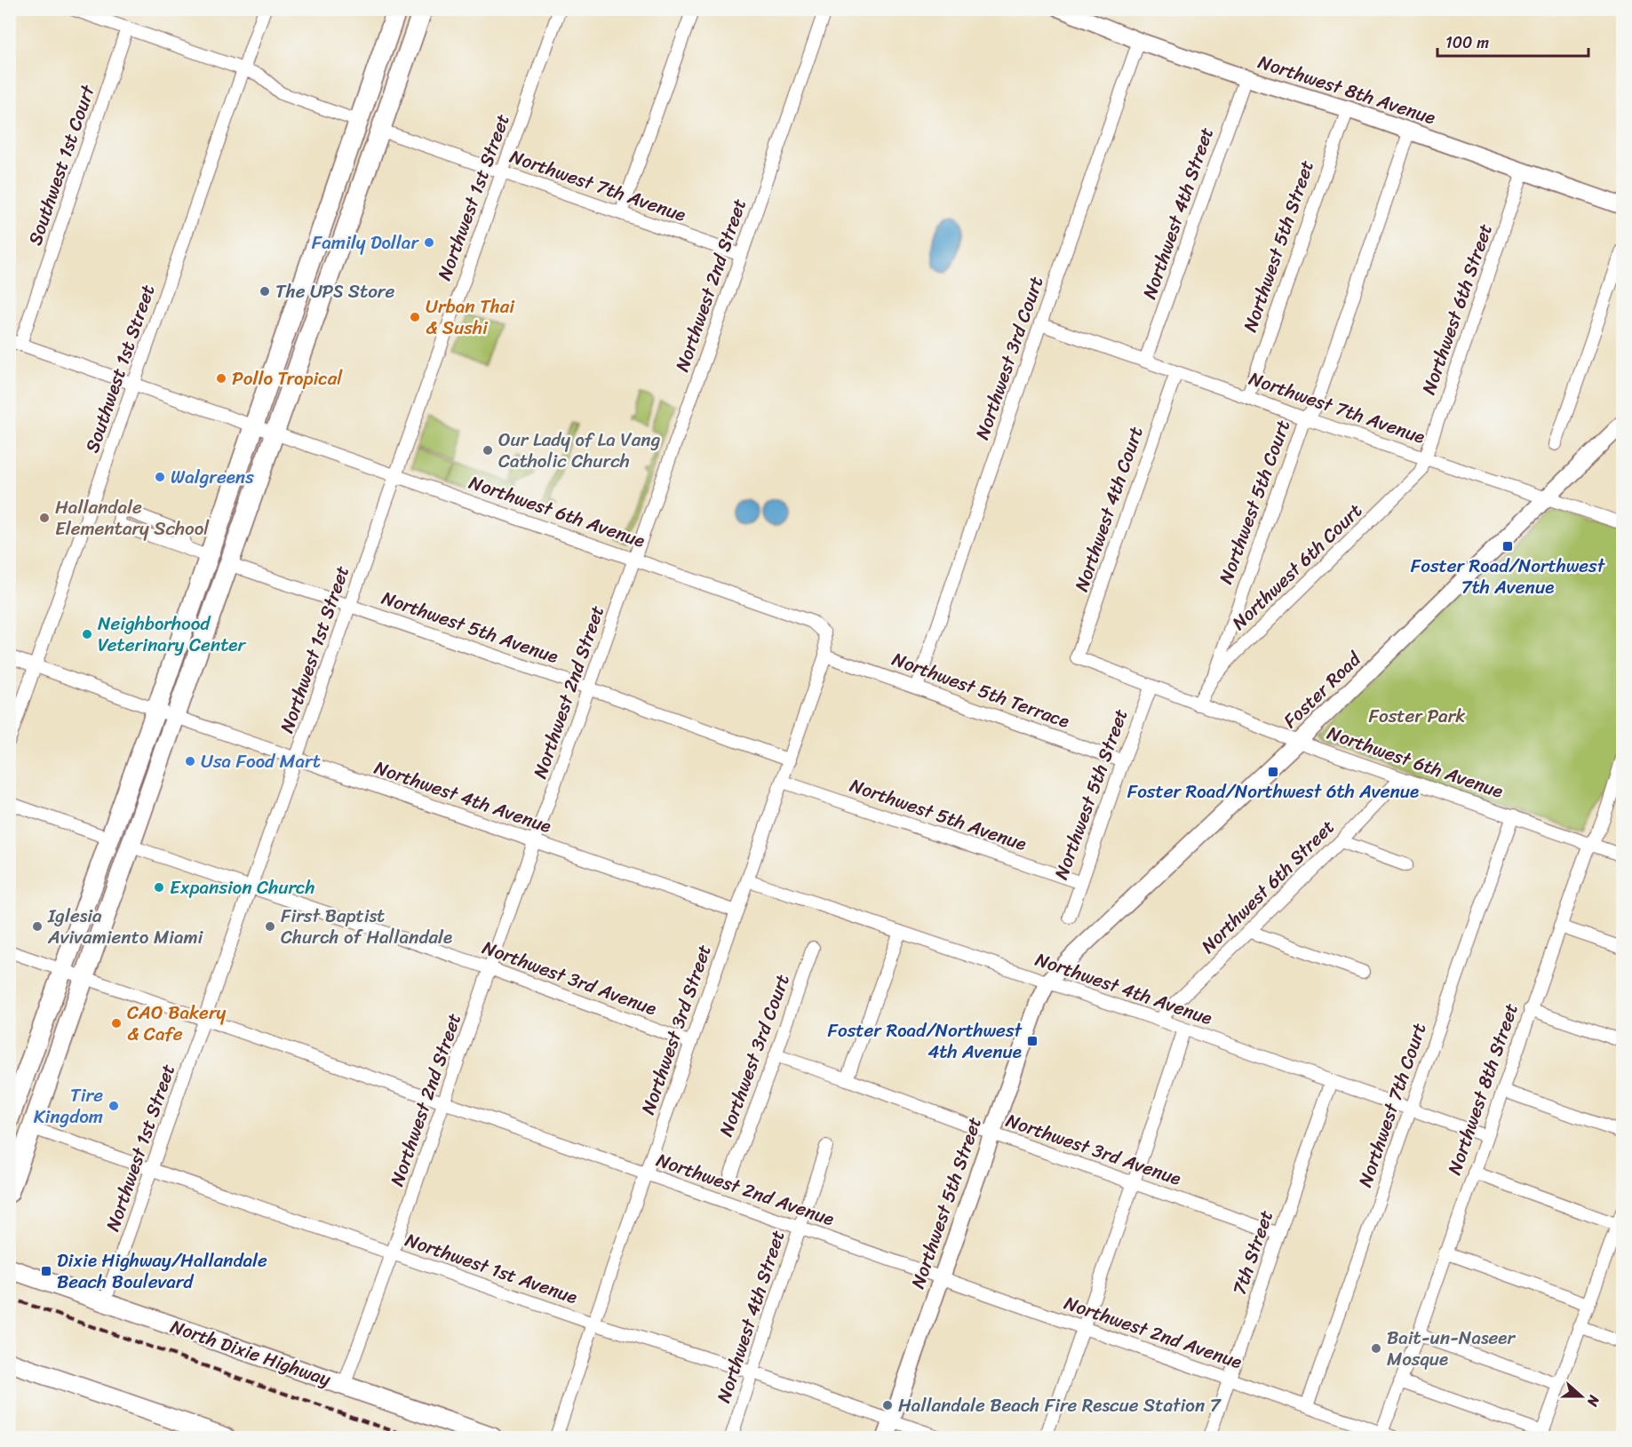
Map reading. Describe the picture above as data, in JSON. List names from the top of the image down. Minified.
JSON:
{"streets":{"main road":["North Dixie Highway"],"street":["Northwest 8th Avenue","Southwest 1st Court","Northwest 7th Avenue","Northwest 1st Street","Northwest 4th Street","Northwest 5th Street","Northwest 2nd Street","Northwest 6th Street","Northwest 3rd Court","Southwest 1st Street","Northwest 5th Court","Northwest 4th Court","Northwest 6th Avenue","Northwest 6th Court","Northwest 5th Avenue","Northwest 5th Terrace","Foster Road","Northwest 4th Avenue","Northwest 3rd Avenue","Northwest 3rd Street","Northwest 8th Street","Northwest 7th Court","Northwest 2nd Avenue","7th Street","Northwest 1st Avenue"]},"crossings":[["Northwest 8th Avenue","Northwest 4th Street"],["Northwest 8th Avenue","Northwest 5th Street"],["Northwest 8th Avenue","Northwest 6th Street"],["Northwest 8th Avenue","Northwest 3rd Court"],["Northwest 8th Avenue","Northwest 5th Court"],["Southwest 1st Court","Northwest 6th Avenue"],["Northwest 7th Avenue","Northwest 1st Street"],["Northwest 7th Avenue","Northwest 4th Street"],["Northwest 7th Avenue","Northwest 5th Street"],["Northwest 7th Avenue","Northwest 2nd Street"],["Northwest 7th Avenue","Northwest 6th Street"],["Northwest 7th Avenue","Northwest 3rd Court"],["Northwest 7th Avenue","Northwest 5th Court"],["Northwest 7th Avenue","Northwest 4th Court"],["Northwest 7th Avenue","Northwest 6th Court"],["Northwest 7th Avenue","Foster Road"],["Northwest 1st Street","Northwest 6th Avenue"],["Northwest 1st Street","Northwest 5th Avenue"],["Northwest 1st Street","Northwest 4th Avenue"],["Northwest 1st Street","Northwest 3rd Avenue"],["Northwest 1st Street","Northwest 2nd Avenue"],["Northwest 1st Street","Northwest 1st Avenue"],["Northwest 1st Street","North Dixie Highway"],["Northwest 4th Street","Northwest 2nd Avenue"],["Northwest 4th Street","Northwest 1st Avenue"],["Northwest 5th Street","Northwest 6th Avenue"],["Northwest 5th Street","Northwest 5th Avenue"],["Northwest 5th Street","Northwest 5th Terrace"],["Northwest 5th Street","Foster Road"],["Northwest 5th Street","Northwest 4th Avenue"],["Northwest 5th Street","Northwest 3rd Avenue"],["Northwest 5th Street","Northwest 2nd Avenue"],["Northwest 5th Street","Northwest 1st Avenue"],["Northwest 2nd Street","Northwest 6th Avenue"],["Northwest 2nd Street","Northwest 5th Avenue"],["Northwest 2nd Street","Northwest 4th Avenue"],["Northwest 2nd Street","Northwest 3rd Avenue"],["Northwest 2nd Street","Northwest 2nd Avenue"],["Northwest 2nd Street","Northwest 1st Avenue"],["Northwest 2nd Street","North Dixie Highway"],["Northwest 6th Street","Northwest 6th Avenue"],["Northwest 6th Street","Northwest 6th Court"],["Northwest 6th Street","Northwest 4th Avenue"],["Northwest 3rd Court","Northwest 5th Terrace"],["Northwest 3rd Court","Northwest 3rd Avenue"],["Southwest 1st Street","Northwest 6th Avenue"],["Southwest 1st Street","Northwest 4th Avenue"],["Northwest 5th Court","Northwest 6th Court"],["Northwest 4th Court","Northwest 6th Avenue"],["Northwest 6th Avenue","Northwest 6th Court"],["Northwest 6th Avenue","Foster Road"],["Northwest 6th Avenue","Northwest 3rd Street"],["Northwest 6th Avenue","Northwest 8th Street"],["Northwest 6th Avenue","Northwest 7th Court"],["Northwest 5th Avenue","Northwest 3rd Street"],["Northwest 5th Terrace","Northwest 3rd Street"],["Foster Road","Northwest 4th Avenue"],["Northwest 4th Avenue","Northwest 3rd Street"],["Northwest 4th Avenue","Northwest 8th Street"],["Northwest 4th Avenue","Northwest 7th Court"],["Northwest 4th Avenue","7th Street"],["Northwest 3rd Avenue","Northwest 3rd Street"],["Northwest 3rd Avenue","7th Street"],["Northwest 3rd Street","Northwest 2nd Avenue"],["Northwest 3rd Street","Northwest 1st Avenue"],["Northwest 8th Street","Northwest 2nd Avenue"],["Northwest 7th Court","Northwest 2nd Avenue"],["Northwest 2nd Avenue","7th Street"]],"parks":["Foster Park"],"places":{"other":["Family Dollar","The UPS Store","Urban Thai & Sushi","Pollo Tropical","Our Lady of La Vang Catholic Church","Walgreens","Hallandale Elementary School","Neighborhood Veterinary Center","Usa Food Mart","Expansion Church","Iglesia Avivamiento Miami","First Baptist Church of Hallandale","CAO Bakery & Cafe","Tire Kingdom","Bait-un-Naseer Mosque","Hallandale Beach Fire Rescue Station 7"],"transit":["Foster Road/Northwest 7th Avenue","Foster Road/Northwest 6th Avenue","Foster Road/Northwest 4th Avenue","Dixie Highway/Hallandale Beach Boulevard"]},"scale_bar":"100 m","north":"right"}
